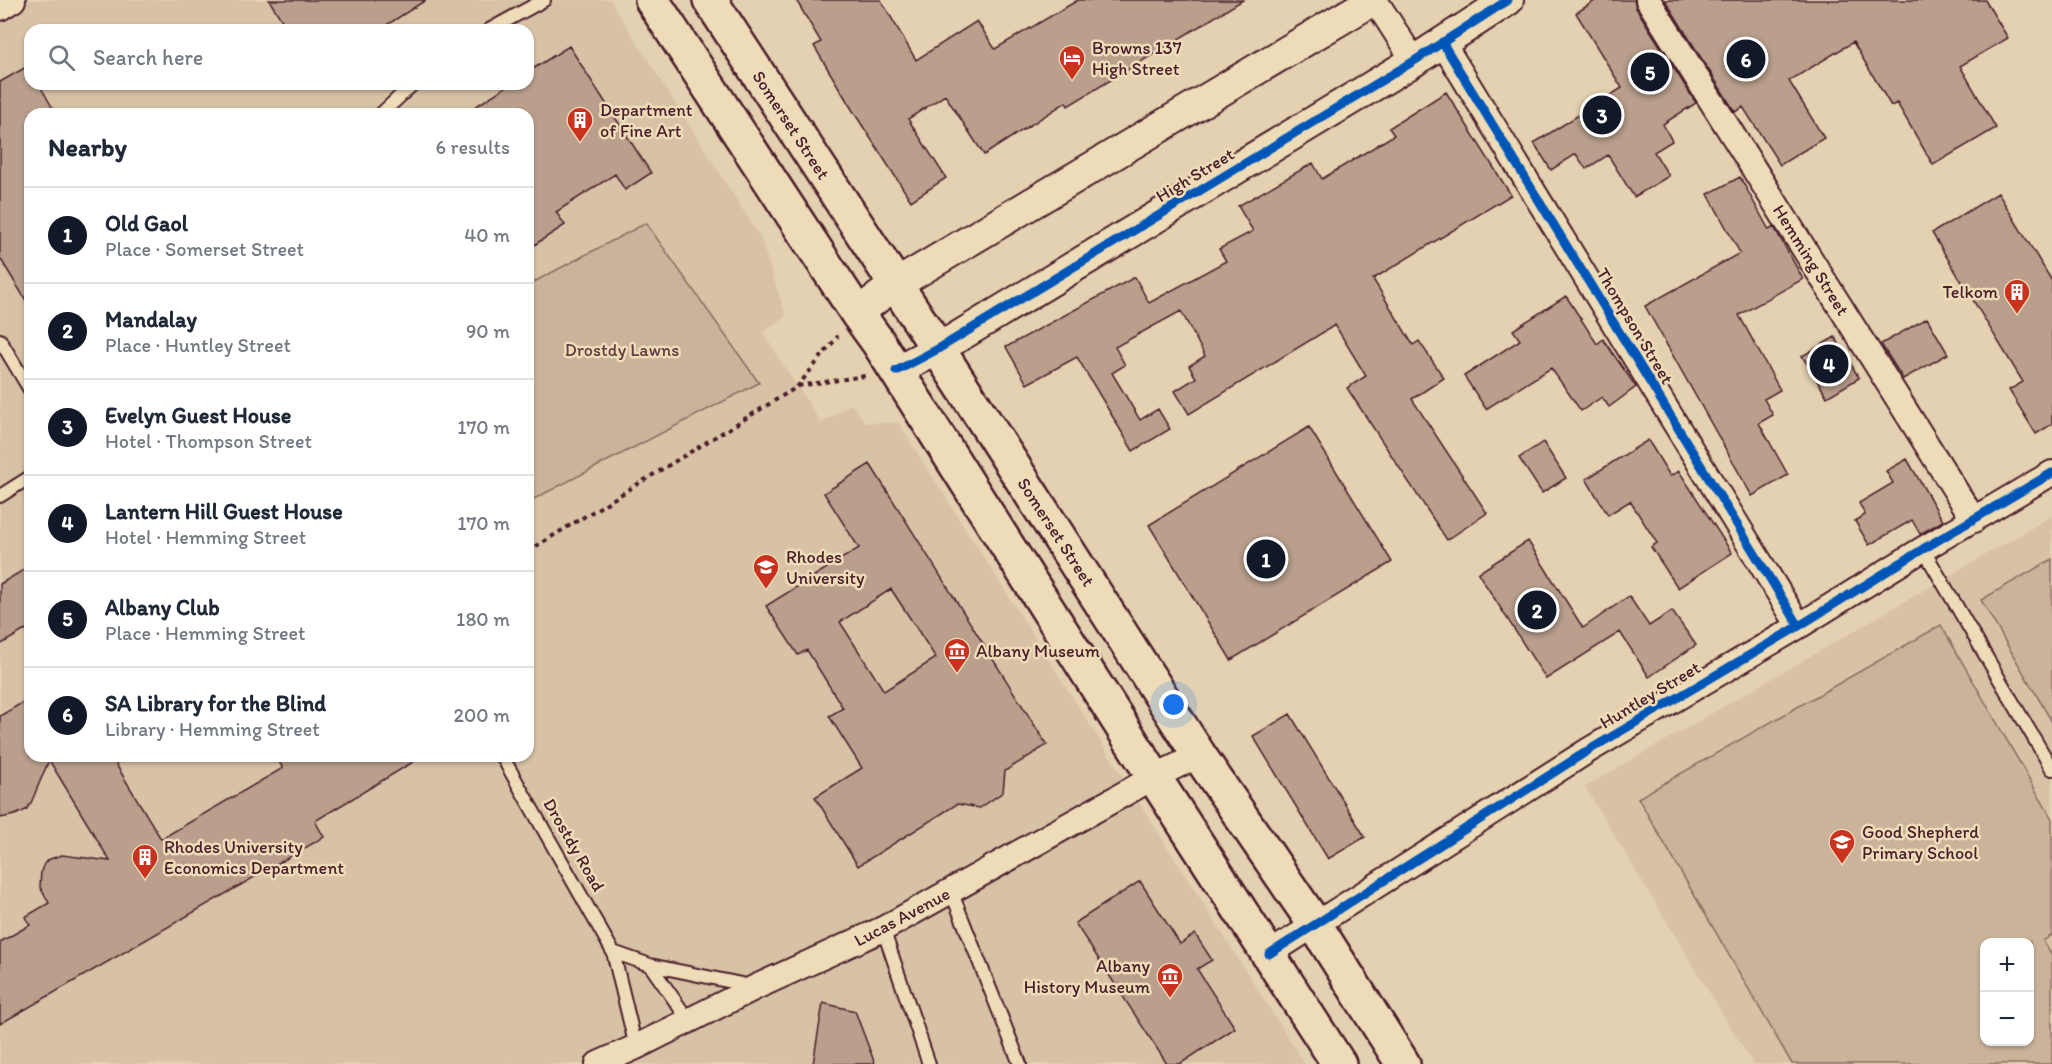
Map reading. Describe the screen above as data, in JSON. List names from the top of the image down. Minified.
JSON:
{"streets":{"main road":["Somerset Street"],"street":["High Street","Hemming Street","Thompson Street","Huntley Street","Lucas Avenue"],"lane":["Drostdy Road"]},"crossings":[["Somerset Street","High Street"],["Somerset Street","Huntley Street"],["Somerset Street","Lucas Avenue"],["High Street","Thompson Street"],["Hemming Street","Huntley Street"],["Thompson Street","Huntley Street"],["Drostdy Road","Lucas Avenue"]],"parks":["Drostdy Lawns"],"places":{"hotel":["Browns 137 High Street"],"building":["Department of Fine Art","Telkom","Rhodes University Economics Department"],"school or university":["Rhodes University","Good Shepherd Primary School"],"museum":["Albany Museum","Albany History Museum"]},"page":{"search":"Search here","pins":["6","5","3","4","1","2"],"heading":["Nearby","6 results"],"list":[{"mark":"1","name":"Old Gaol","note":"Place · Somerset Street","value":"40 m"},{"mark":"2","name":"Mandalay","note":"Place · Huntley Street","value":"90 m"},{"mark":"3","name":"Evelyn Guest House","note":"Hotel · Thompson Street","value":"170 m"},{"mark":"4","name":"Lantern Hill Guest House","note":"Hotel · Hemming Street","value":"170 m"},{"mark":"5","name":"Albany Club","note":"Place · Hemming Street","value":"180 m"},{"mark":"6","name":"SA Library for the Blind","note":"Library · Hemming Street","value":"200 m"}],"map_buttons":["+","−"]}}
